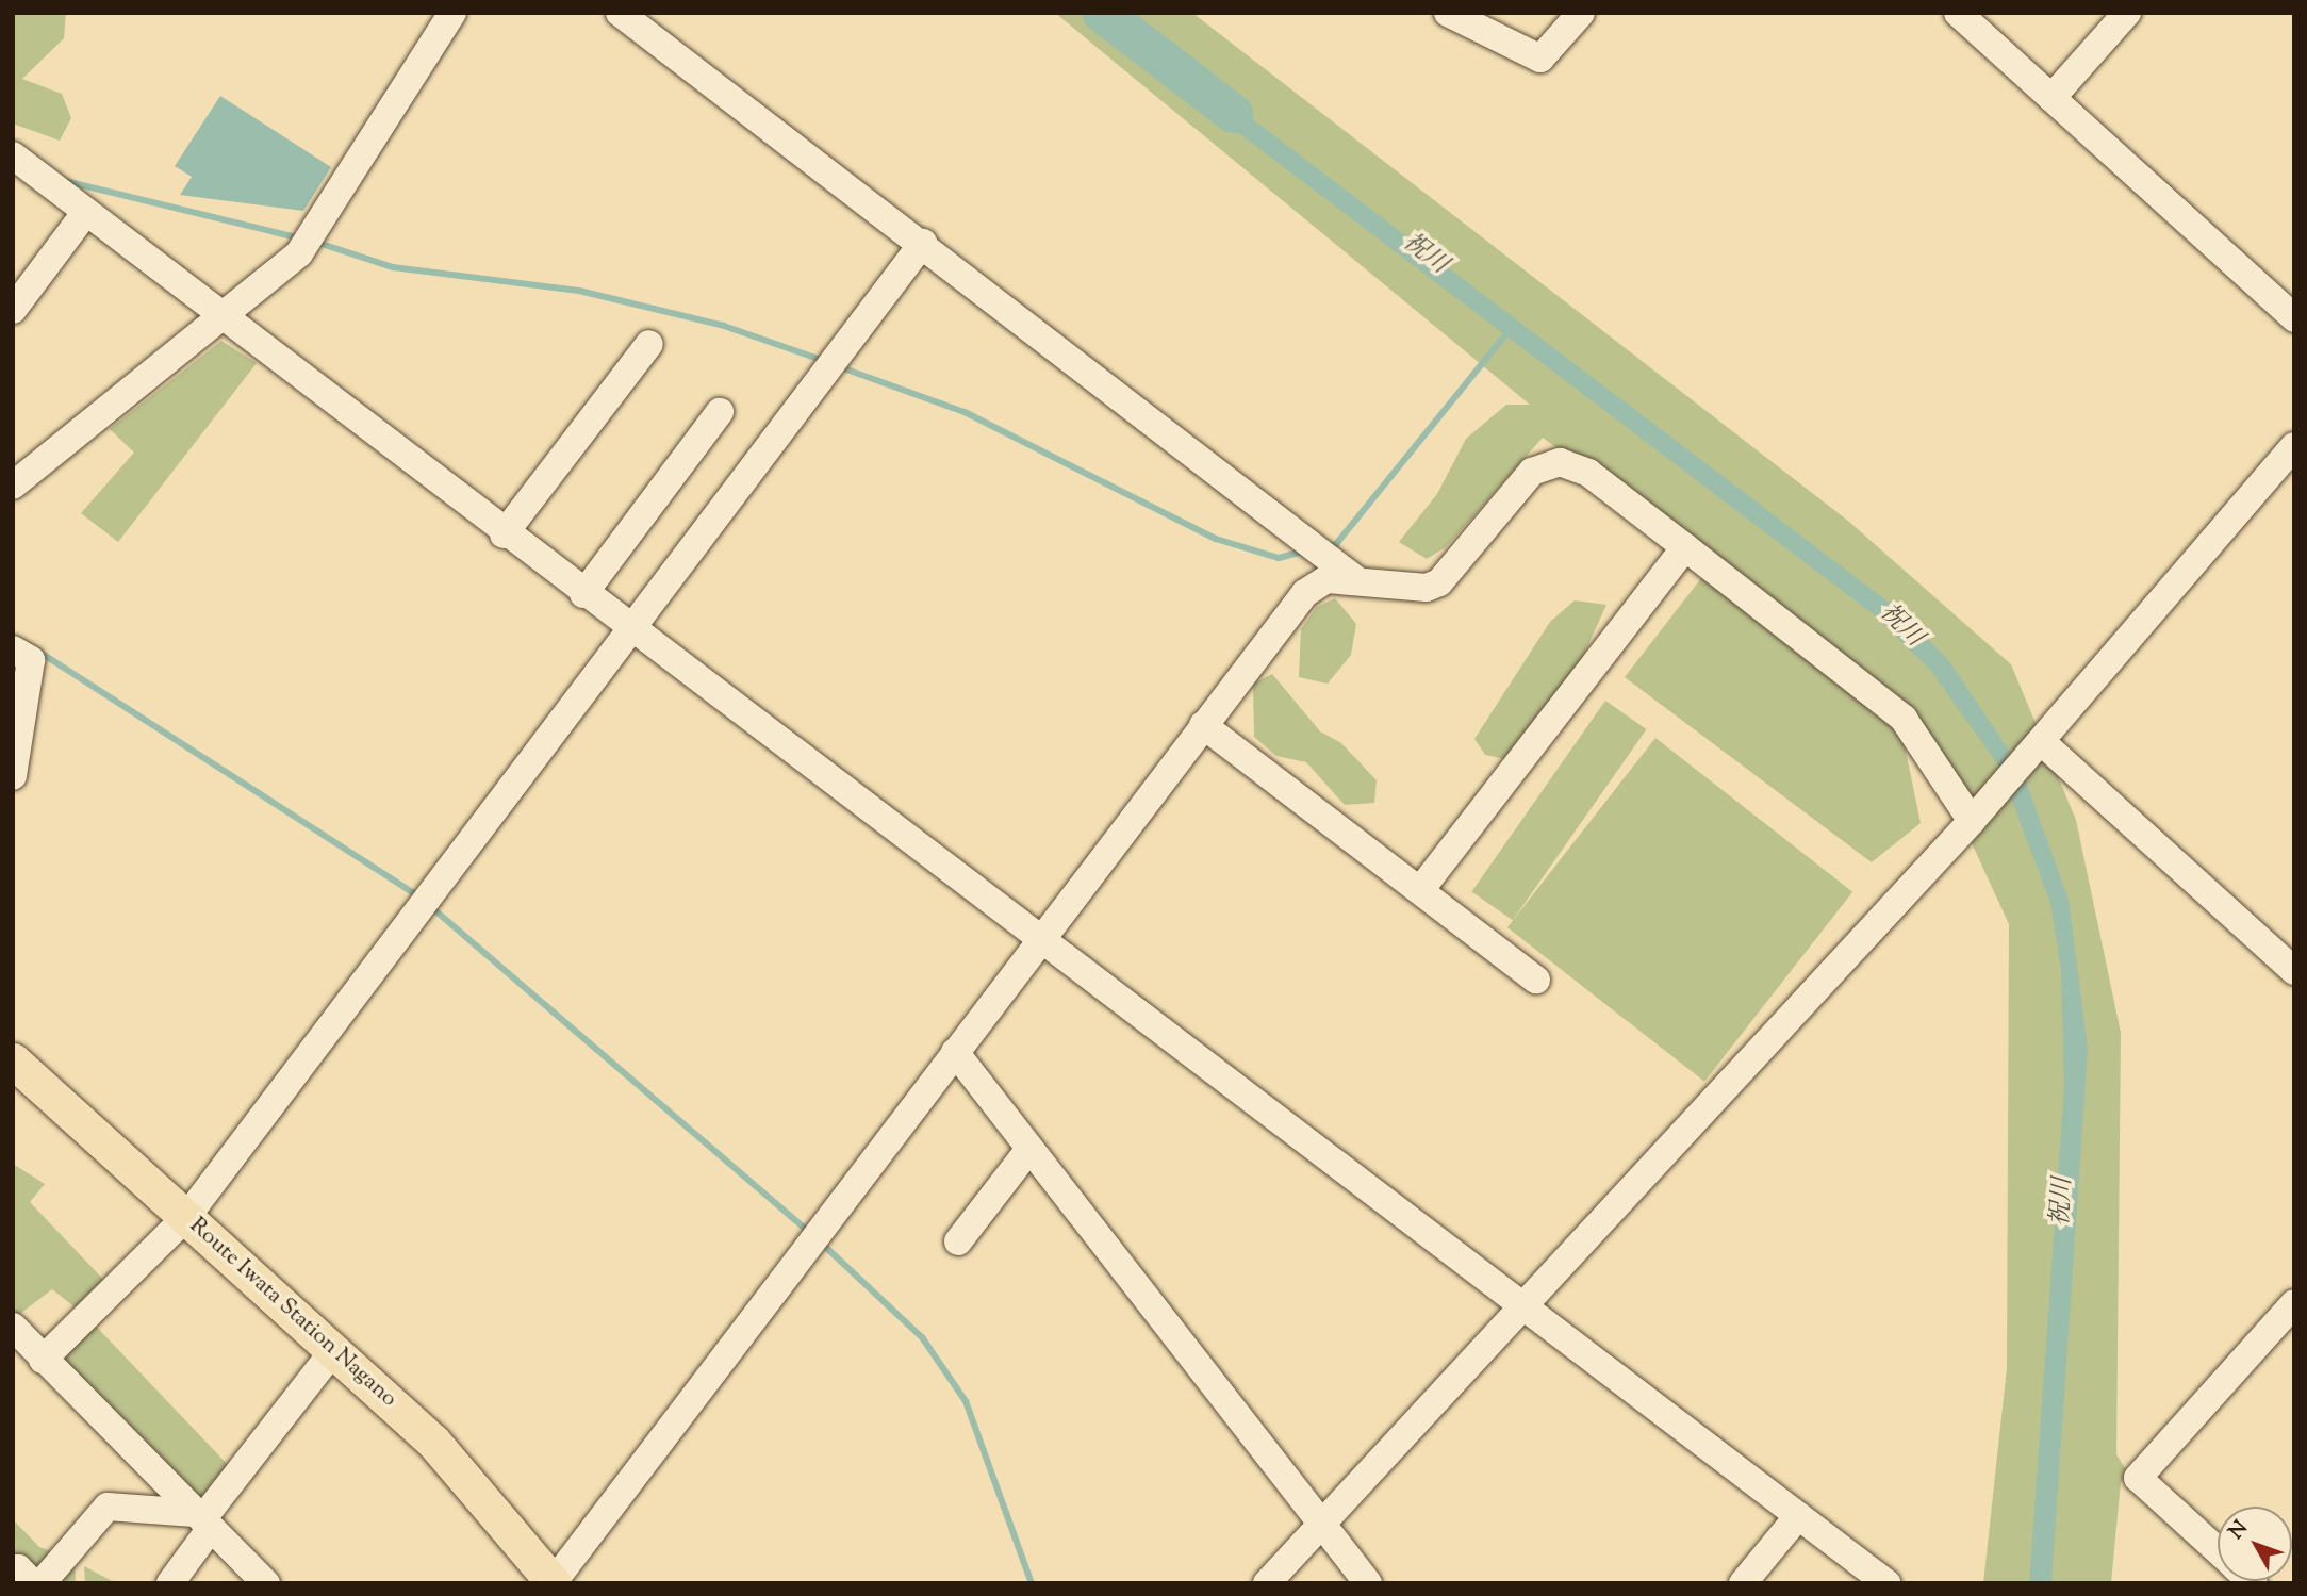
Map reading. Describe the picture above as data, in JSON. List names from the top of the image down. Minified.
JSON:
{"streets":{"main road":["Route Iwata Station Nagano"]},"water":["祝川"],"north":"top left"}
